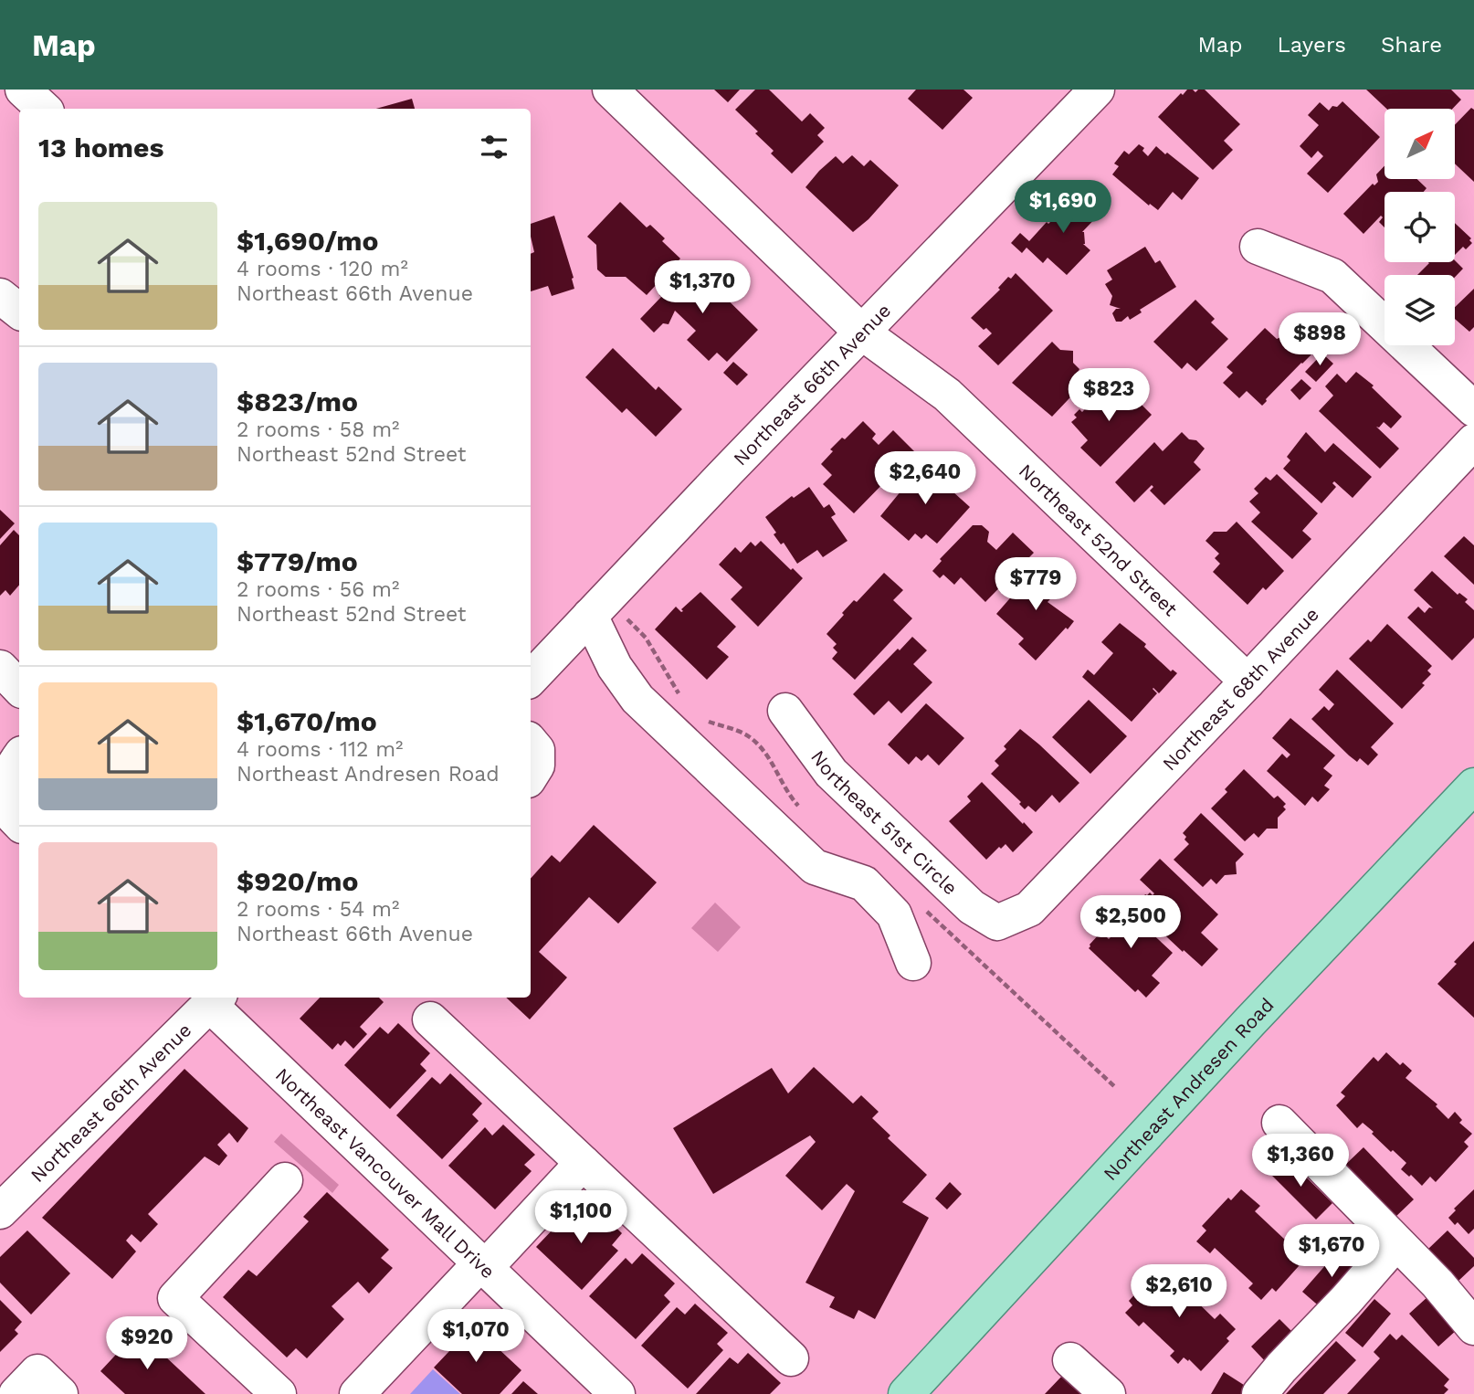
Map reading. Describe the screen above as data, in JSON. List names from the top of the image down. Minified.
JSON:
{"streets":{"main road":["Northeast Andresen Road"],"street":["Northeast 66th Avenue","Northeast 52nd Street","Northeast 68th Avenue","Northeast 51st Circle","Northeast Vancouver Mall Drive"]},"crossings":[["Northeast 66th Avenue","Northeast 52nd Street"],["Northeast 66th Avenue","Northeast Vancouver Mall Drive"],["Northeast 52nd Street","Northeast 68th Avenue"],["Northeast 68th Avenue","Northeast 51st Circle"]],"north":"top right","page":{"header":"Map","nav":["Map","Layers","Share"],"heading":"13 homes","price":["$1,690","$1,370","$898","$823","$2,640","$779","$2,500","$1,360","$1,100","$1,670","$2,610","$1,070","$920"],"list":[{"name":"$1,690/mo","note":"4 rooms · 120 m² · Northeast 66th Avenue"},{"name":"$823/mo","note":"2 rooms · 58 m² · Northeast 52nd Street"},{"name":"$779/mo","note":"2 rooms · 56 m² · Northeast 52nd Street"},{"name":"$1,670/mo","note":"4 rooms · 112 m² · Northeast Andresen Road"},{"name":"$920/mo","note":"2 rooms · 54 m² · Northeast 66th Avenue"}]}}
